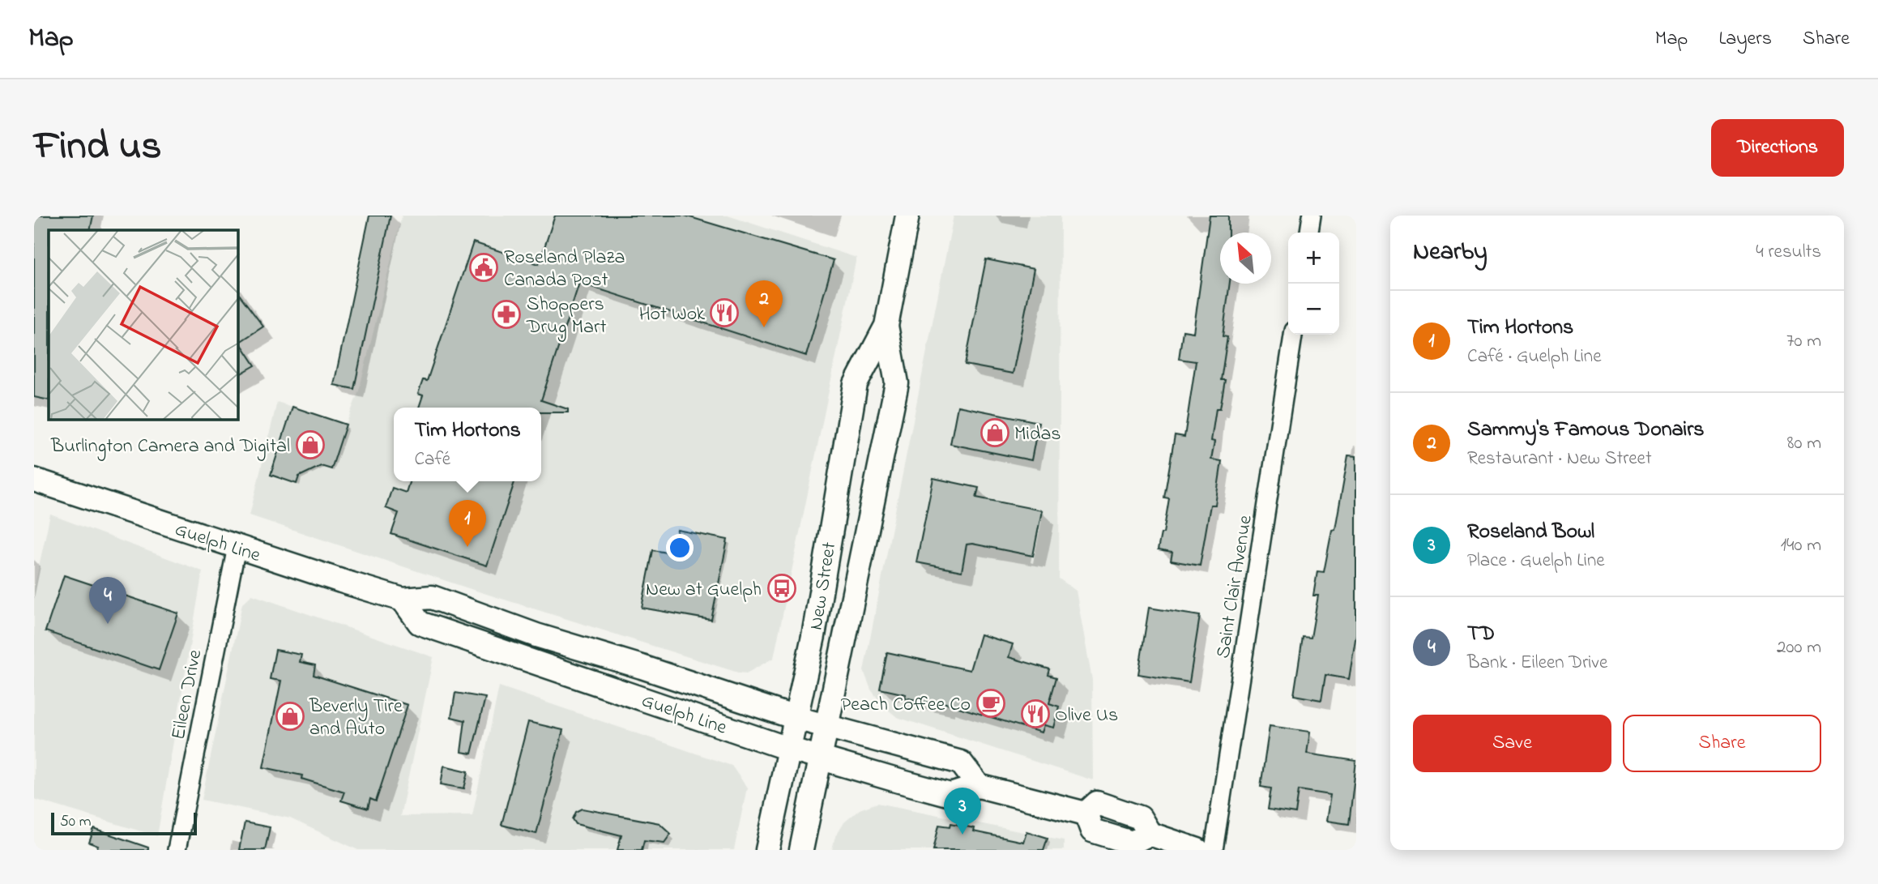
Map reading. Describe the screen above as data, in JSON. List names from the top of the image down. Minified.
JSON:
{"streets":{"main road":["Guelph Line","New Street"],"street":["Saint Clair Avenue","Eileen Drive"]},"crossings":[["Guelph Line","New Street"],["Guelph Line","Eileen Drive"]],"places":{"public building":["Roseland Plaza Canada Post"],"restaurant":["Hot Wok","Olive Us"],"pharmacy":["Shoppers Drug Mart"],"shop":["Midas","Burlington Camera and Digital","Beverly Tire and Auto"],"bus stop":["New at Guelph"],"cafe":["Peach Coffee Co"]},"scale_bar":"50 m","north":"top left","page":{"header":"Map","nav":["Map","Layers","Share"],"title":"Find us","buttons":["Directions",["Save","Share"]],"heading":["Nearby","4 results"],"map_buttons":["+","−"],"pins":["2","1","4","3"],"list":[{"mark":"1","name":"Tim Hortons","note":"Café · Guelph Line","value":"70 m"},{"mark":"2","name":"Sammy's Famous Donairs","note":"Restaurant · New Street","value":"80 m"},{"mark":"3","name":"Roseland Bowl","note":"Place · Guelph Line","value":"140 m"},{"mark":"4","name":"TD","note":"Bank · Eileen Drive","value":"200 m"}],"popup":["Tim Hortons","Café"],"scale":"50 m"}}
